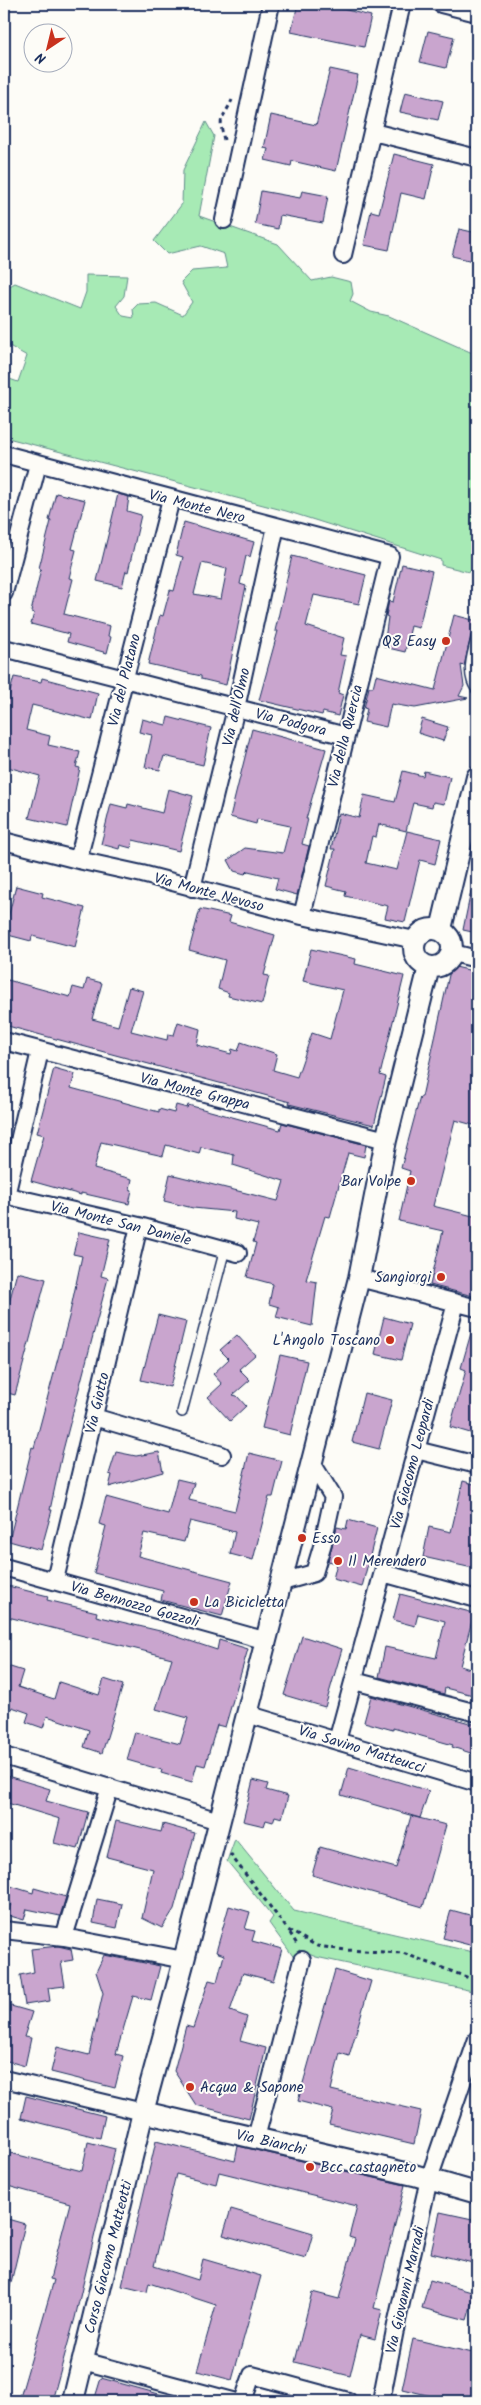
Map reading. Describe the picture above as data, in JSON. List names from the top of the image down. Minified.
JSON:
{"streets":{"street":["Via Monte Nero","Via del Platano","Via dell'Olmo","Via Podgora","Via della Quercia","Via Monte Nevoso","Via Monte Grappa","Via Monte San Daniele","Via Giotto","Via Giacomo Leopardi","Via Bennozzo Gozzoli","Via Savino Matteucci","Via Bianchi","Corso Giacomo Matteotti","Via Giovanni Marradi"]},"crossings":[["Via Monte Nero","Via del Platano"],["Via Monte Nero","Via dell'Olmo"],["Via Monte Nero","Via della Quercia"],["Via del Platano","Via Podgora"],["Via del Platano","Via Monte Nevoso"],["Via dell'Olmo","Via Podgora"],["Via dell'Olmo","Via Monte Nevoso"],["Via Podgora","Via della Quercia"],["Via della Quercia","Via Monte Nevoso"],["Via Monte Nevoso","Corso Giacomo Matteotti"],["Via Monte Grappa","Corso Giacomo Matteotti"],["Via Monte San Daniele","Via Giotto"],["Via Giotto","Via Bennozzo Gozzoli"],["Via Giacomo Leopardi","Via Savino Matteucci"],["Via Bennozzo Gozzoli","Corso Giacomo Matteotti"],["Via Savino Matteucci","Corso Giacomo Matteotti"],["Via Bianchi","Corso Giacomo Matteotti"],["Via Bianchi","Via Giovanni Marradi"]],"places":["Q8 Easy","Bar Volpe","Sangiorgi","L'Angolo Toscano","Esso","Il Merendero","La Bicicletta","Acqua & Sapone","Bcc castagneto"],"north":"bottom left"}
